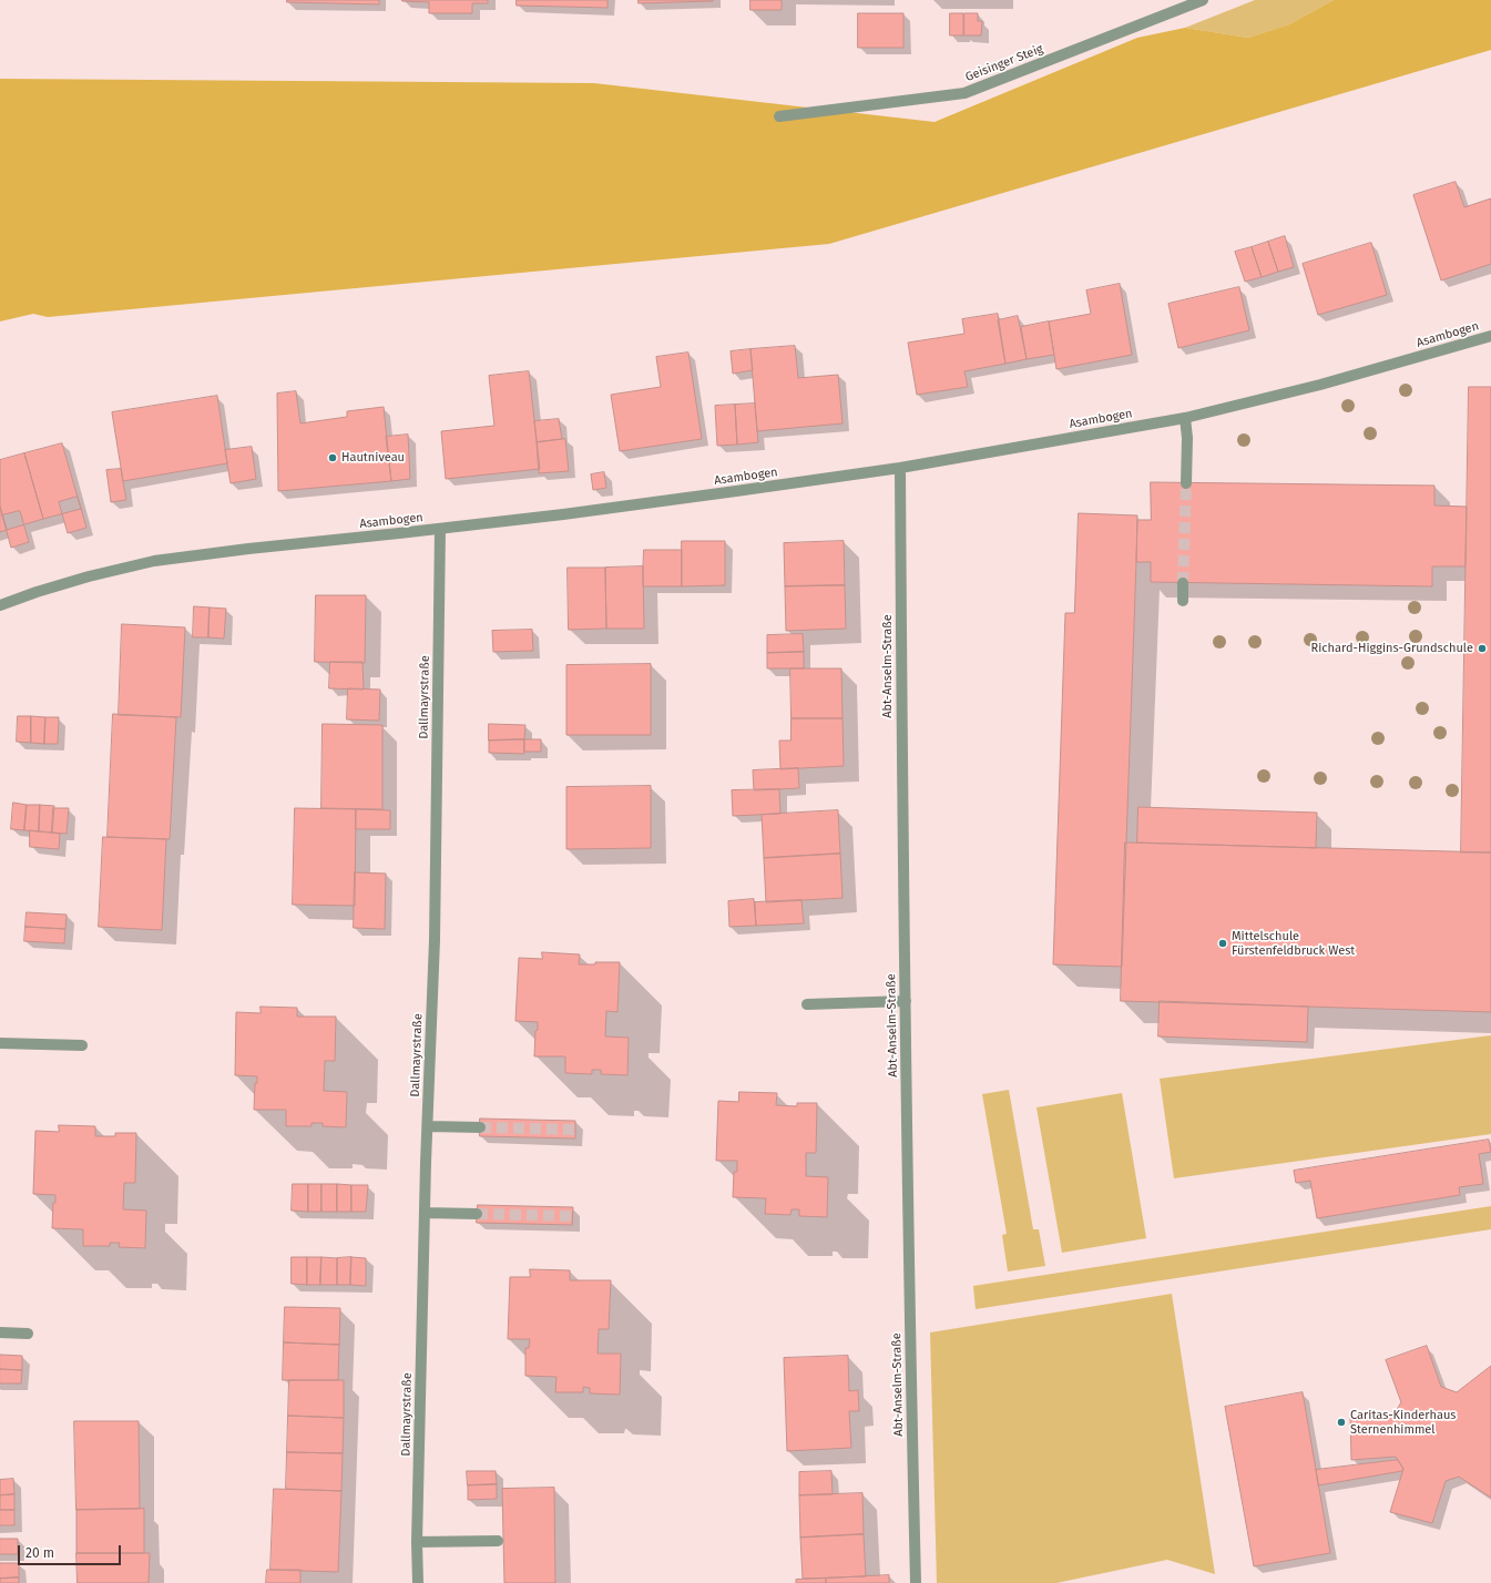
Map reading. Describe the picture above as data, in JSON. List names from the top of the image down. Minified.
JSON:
{"streets":{"street":["Geisinger Steig","Asambogen","Abt-Anselm-Straße","Dallmayrstraße"]},"crossings":[["Asambogen","Abt-Anselm-Straße"],["Asambogen","Dallmayrstraße"]],"places":["Hautniveau","Richard-Higgins-Grundschule","Mittelschule Fürstenfeldbruck West","Caritas-Kinderhaus Sternenhimmel"],"scale_bar":"20 m"}
